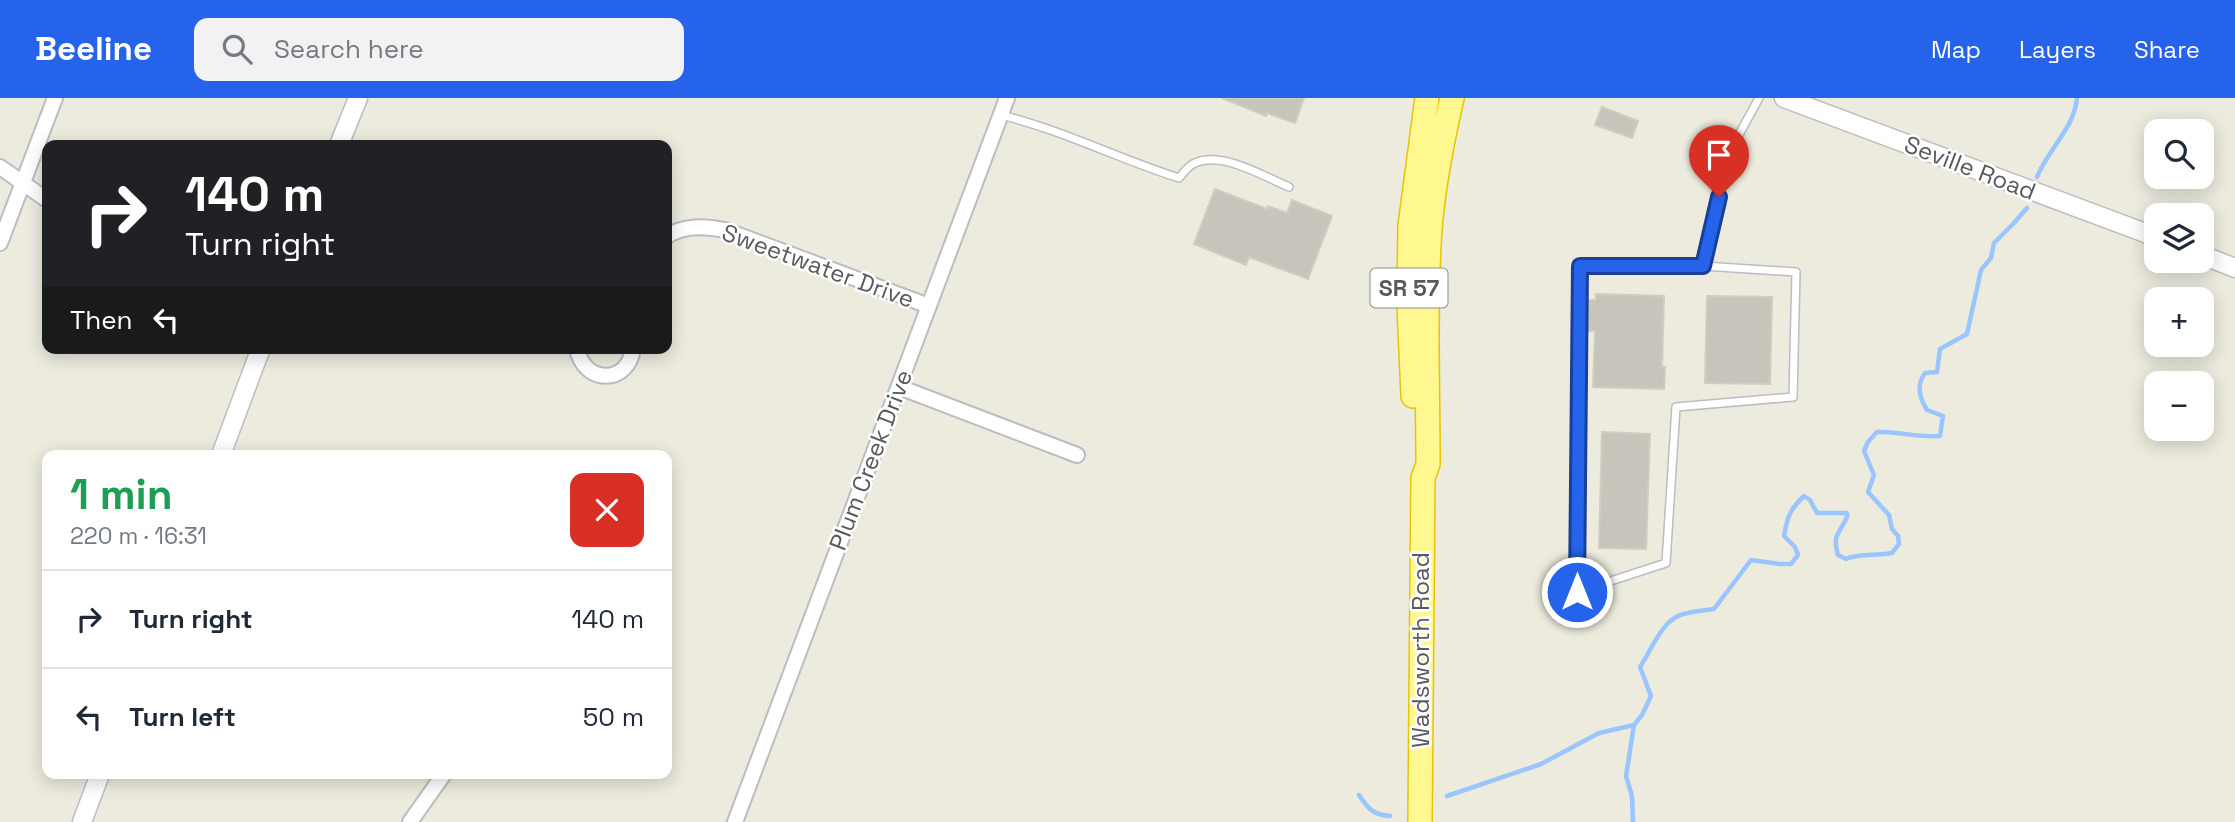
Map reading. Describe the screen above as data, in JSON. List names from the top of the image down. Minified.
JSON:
{"streets":{"highway":["SR 57","Wadsworth Road"],"street":["Seville Road","Sweetwater Drive","Plum Creek Drive"]},"crossings":[["Sweetwater Drive","Plum Creek Drive"]],"page":{"header":"Beeline","search":"Search here","nav":["Map","Layers","Share"],"map_buttons":["+","−"],"turn":["140 m","Turn right"],"then":"Then","heading":["1 min","220 m · 16:31"],"list":[{"name":"Turn right","value":"140 m"},{"name":"Turn left","value":"50 m"}]}}
